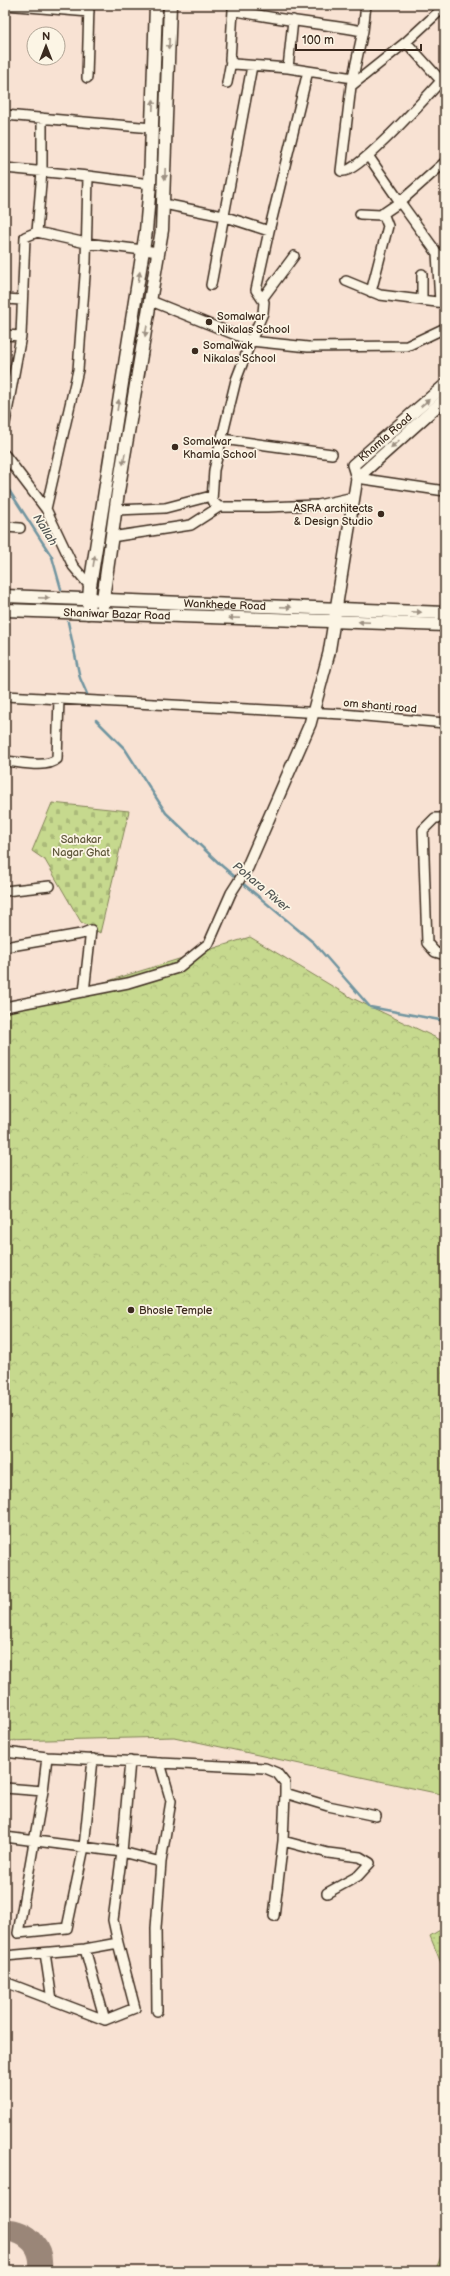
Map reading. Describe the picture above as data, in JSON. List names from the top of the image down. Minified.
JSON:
{"streets":{"main road":["Wankhede Road","Shaniwar Bazar Road"],"street":["Khamla Road","om shanti road"]},"crossings":[["Wankhede Road","Shaniwar Bazar Road"]],"one_way":["Wankhede Road","Shaniwar Bazar Road"],"water":["Nallah","Pohara River"],"parks":["Sahakar Nagar Ghat"],"places":["Somalwar Nikalas School","Somalwak Nikalas School","Somalwar Khamla School","ASRA architects & Design Studio","Bhosle Temple"],"scale_bar":"100 m","north":"top"}
